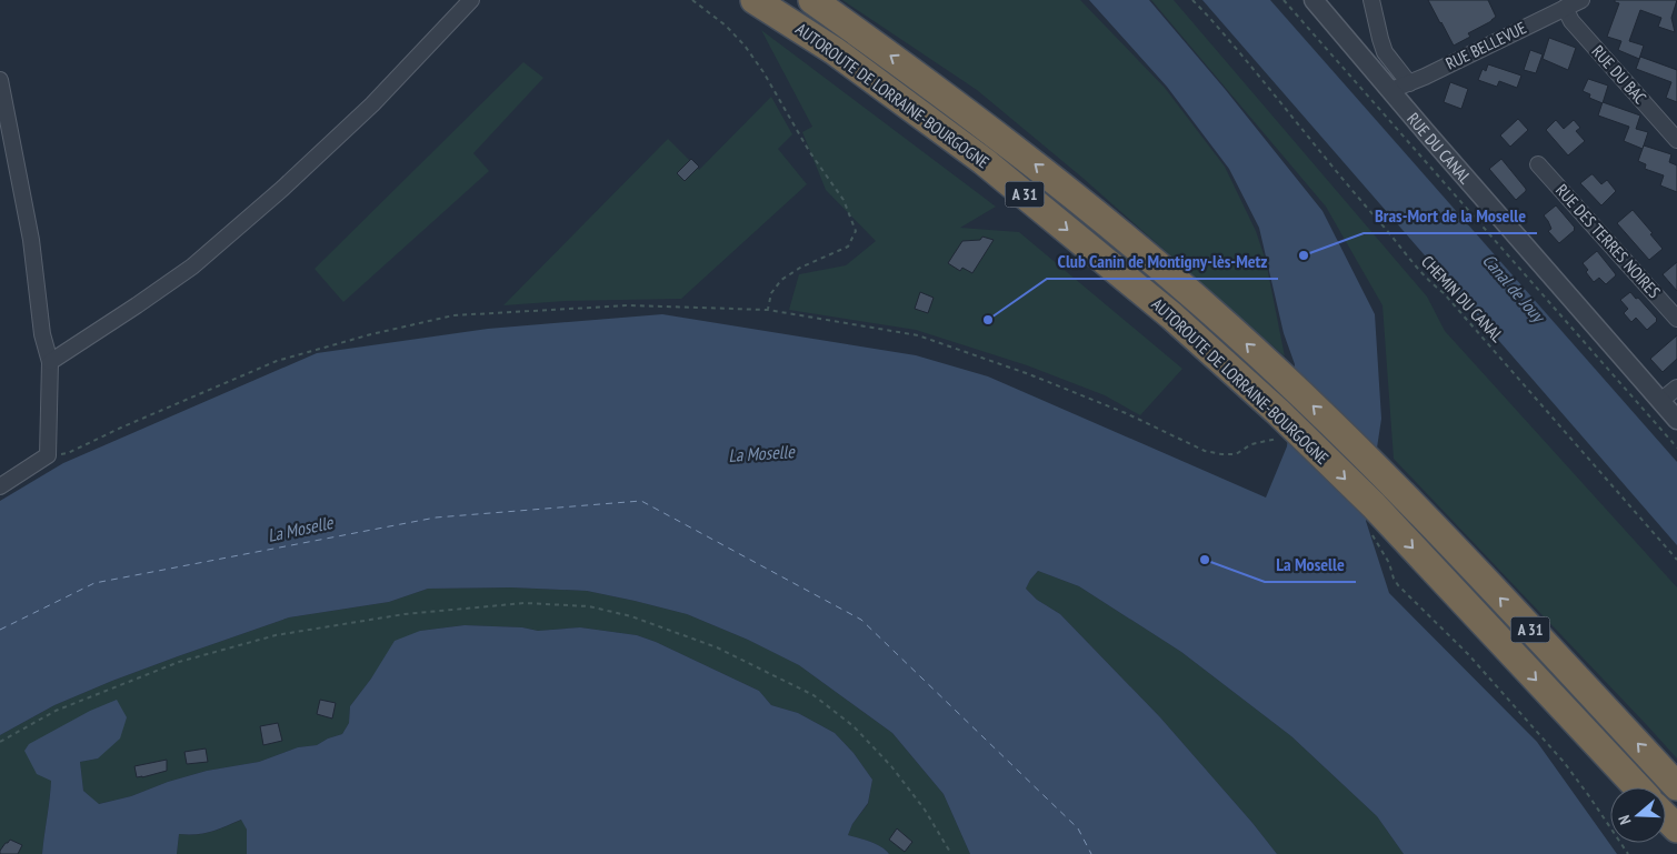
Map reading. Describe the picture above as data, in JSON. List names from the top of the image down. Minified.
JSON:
{"streets":{"highway":["AUTOROUTE DE LORRAINE-BOURGOGNE","A 31"],"street":["RUE BELLEVUE","RUE DU BAC","RUE DU CANAL","RUE DES TERRES NOIRES"],"path":["CHEMIN DU CANAL"]},"crossings":[["RUE BELLEVUE","RUE DU BAC"],["RUE BELLEVUE","RUE DU CANAL"]],"water":["Canal de Jouy","La Moselle"],"places":["Bras-Mort de la Moselle","Club Canin de Montigny-lès-Metz","La Moselle"],"north":"left"}
